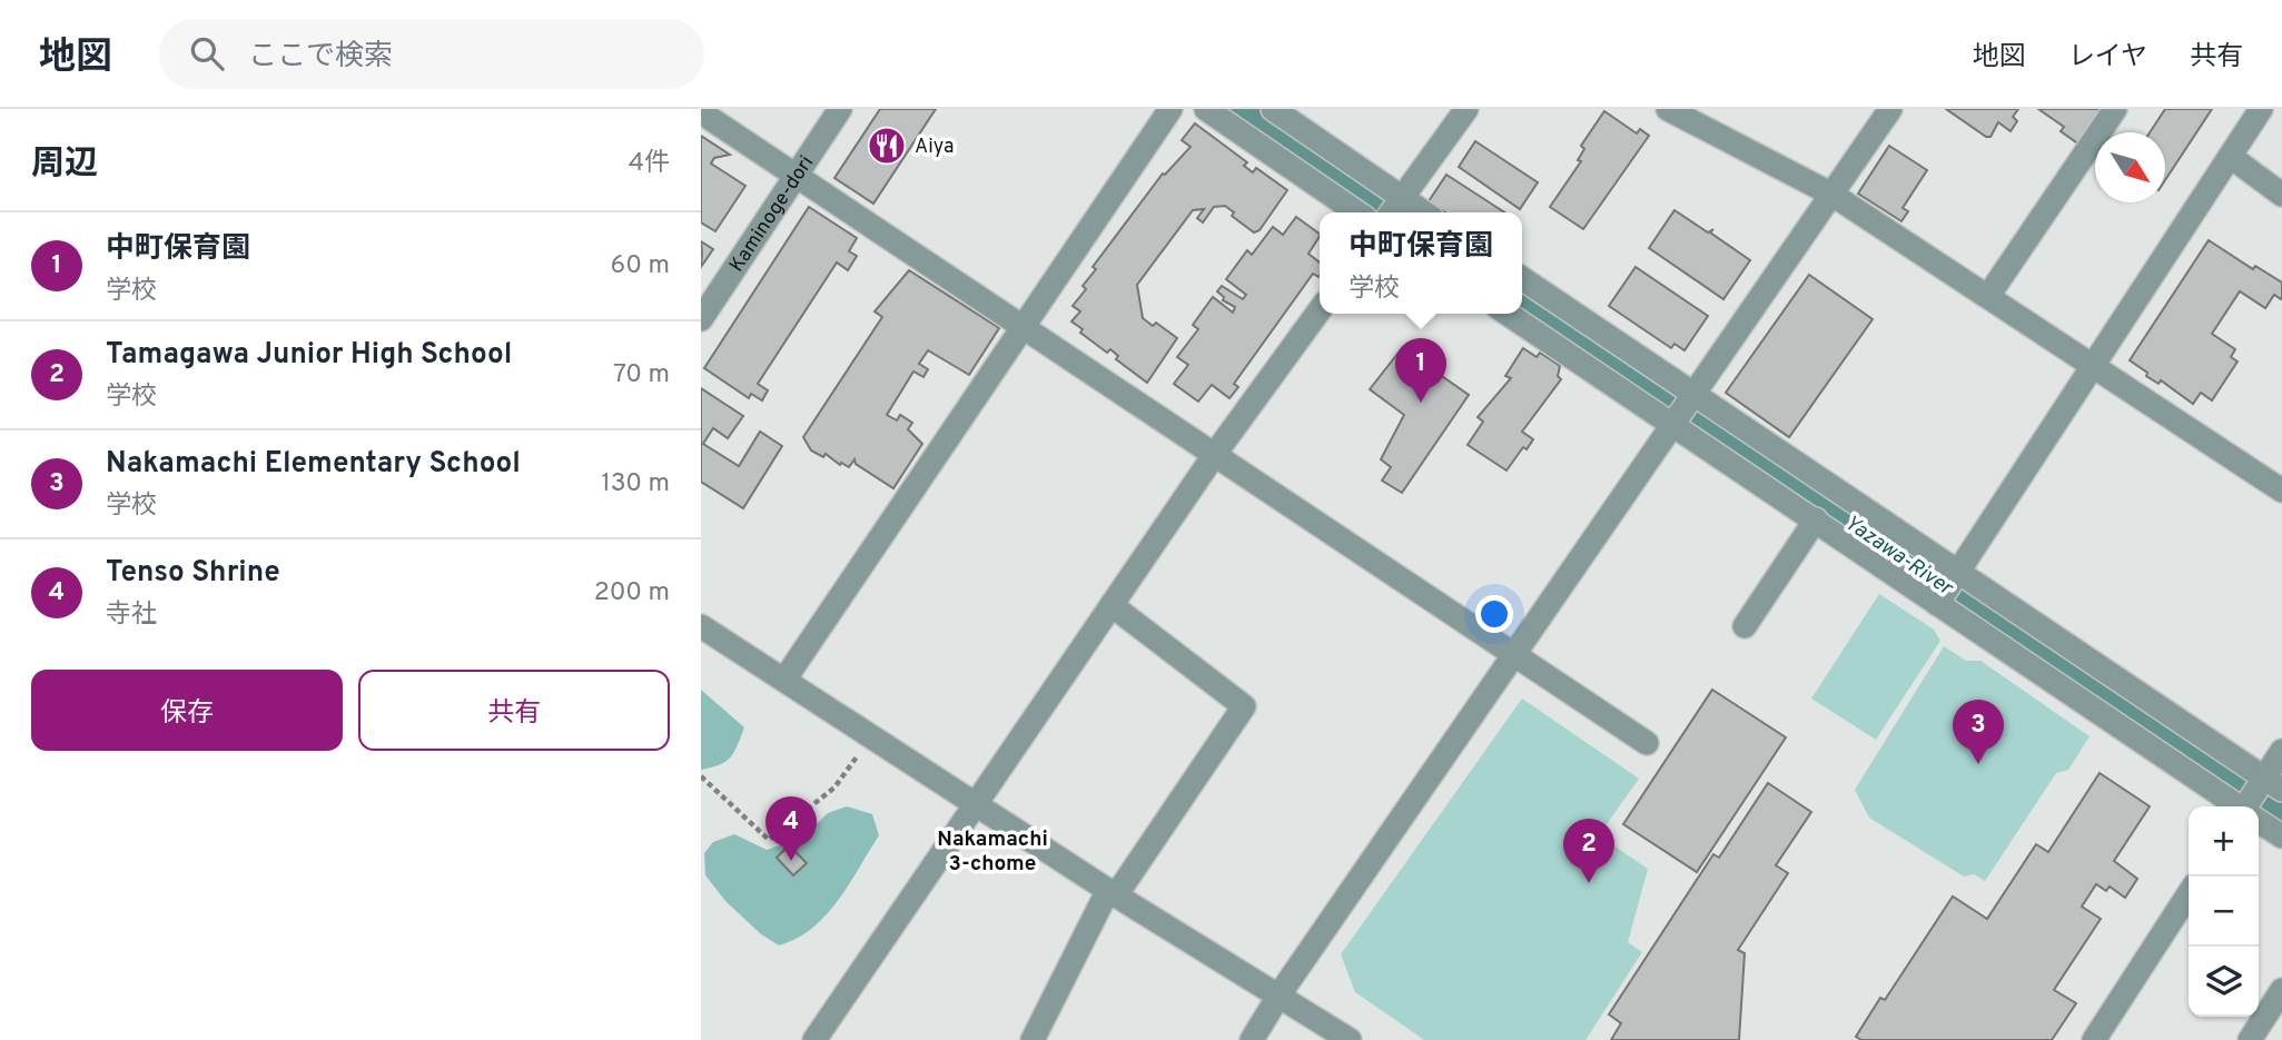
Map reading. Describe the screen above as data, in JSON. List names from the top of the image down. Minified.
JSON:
{"streets":{"street":["Kaminoge-dori"]},"districts":["Nakamachi 3-chome"],"water":["Yazawa-River"],"places":{"restaurant":["Aiya"]},"north":"bottom right","page":{"header":"地図","search":"ここで検索","nav":["地図","レイヤ","共有"],"heading":["周辺","4件"],"list":[{"mark":"1","name":"中町保育園","note":"学校","value":"60 m"},{"mark":"2","name":"Tamagawa Junior High School","note":"学校","value":"70 m"},{"mark":"3","name":"Nakamachi Elementary School","note":"学校","value":"130 m"},{"mark":"4","name":"Tenso Shrine","note":"寺社","value":"200 m"}],"popup":["中町保育園","学校"],"pins":["1","3","4","2"],"buttons":["保存","共有"],"map_buttons":["+","−"]}}
